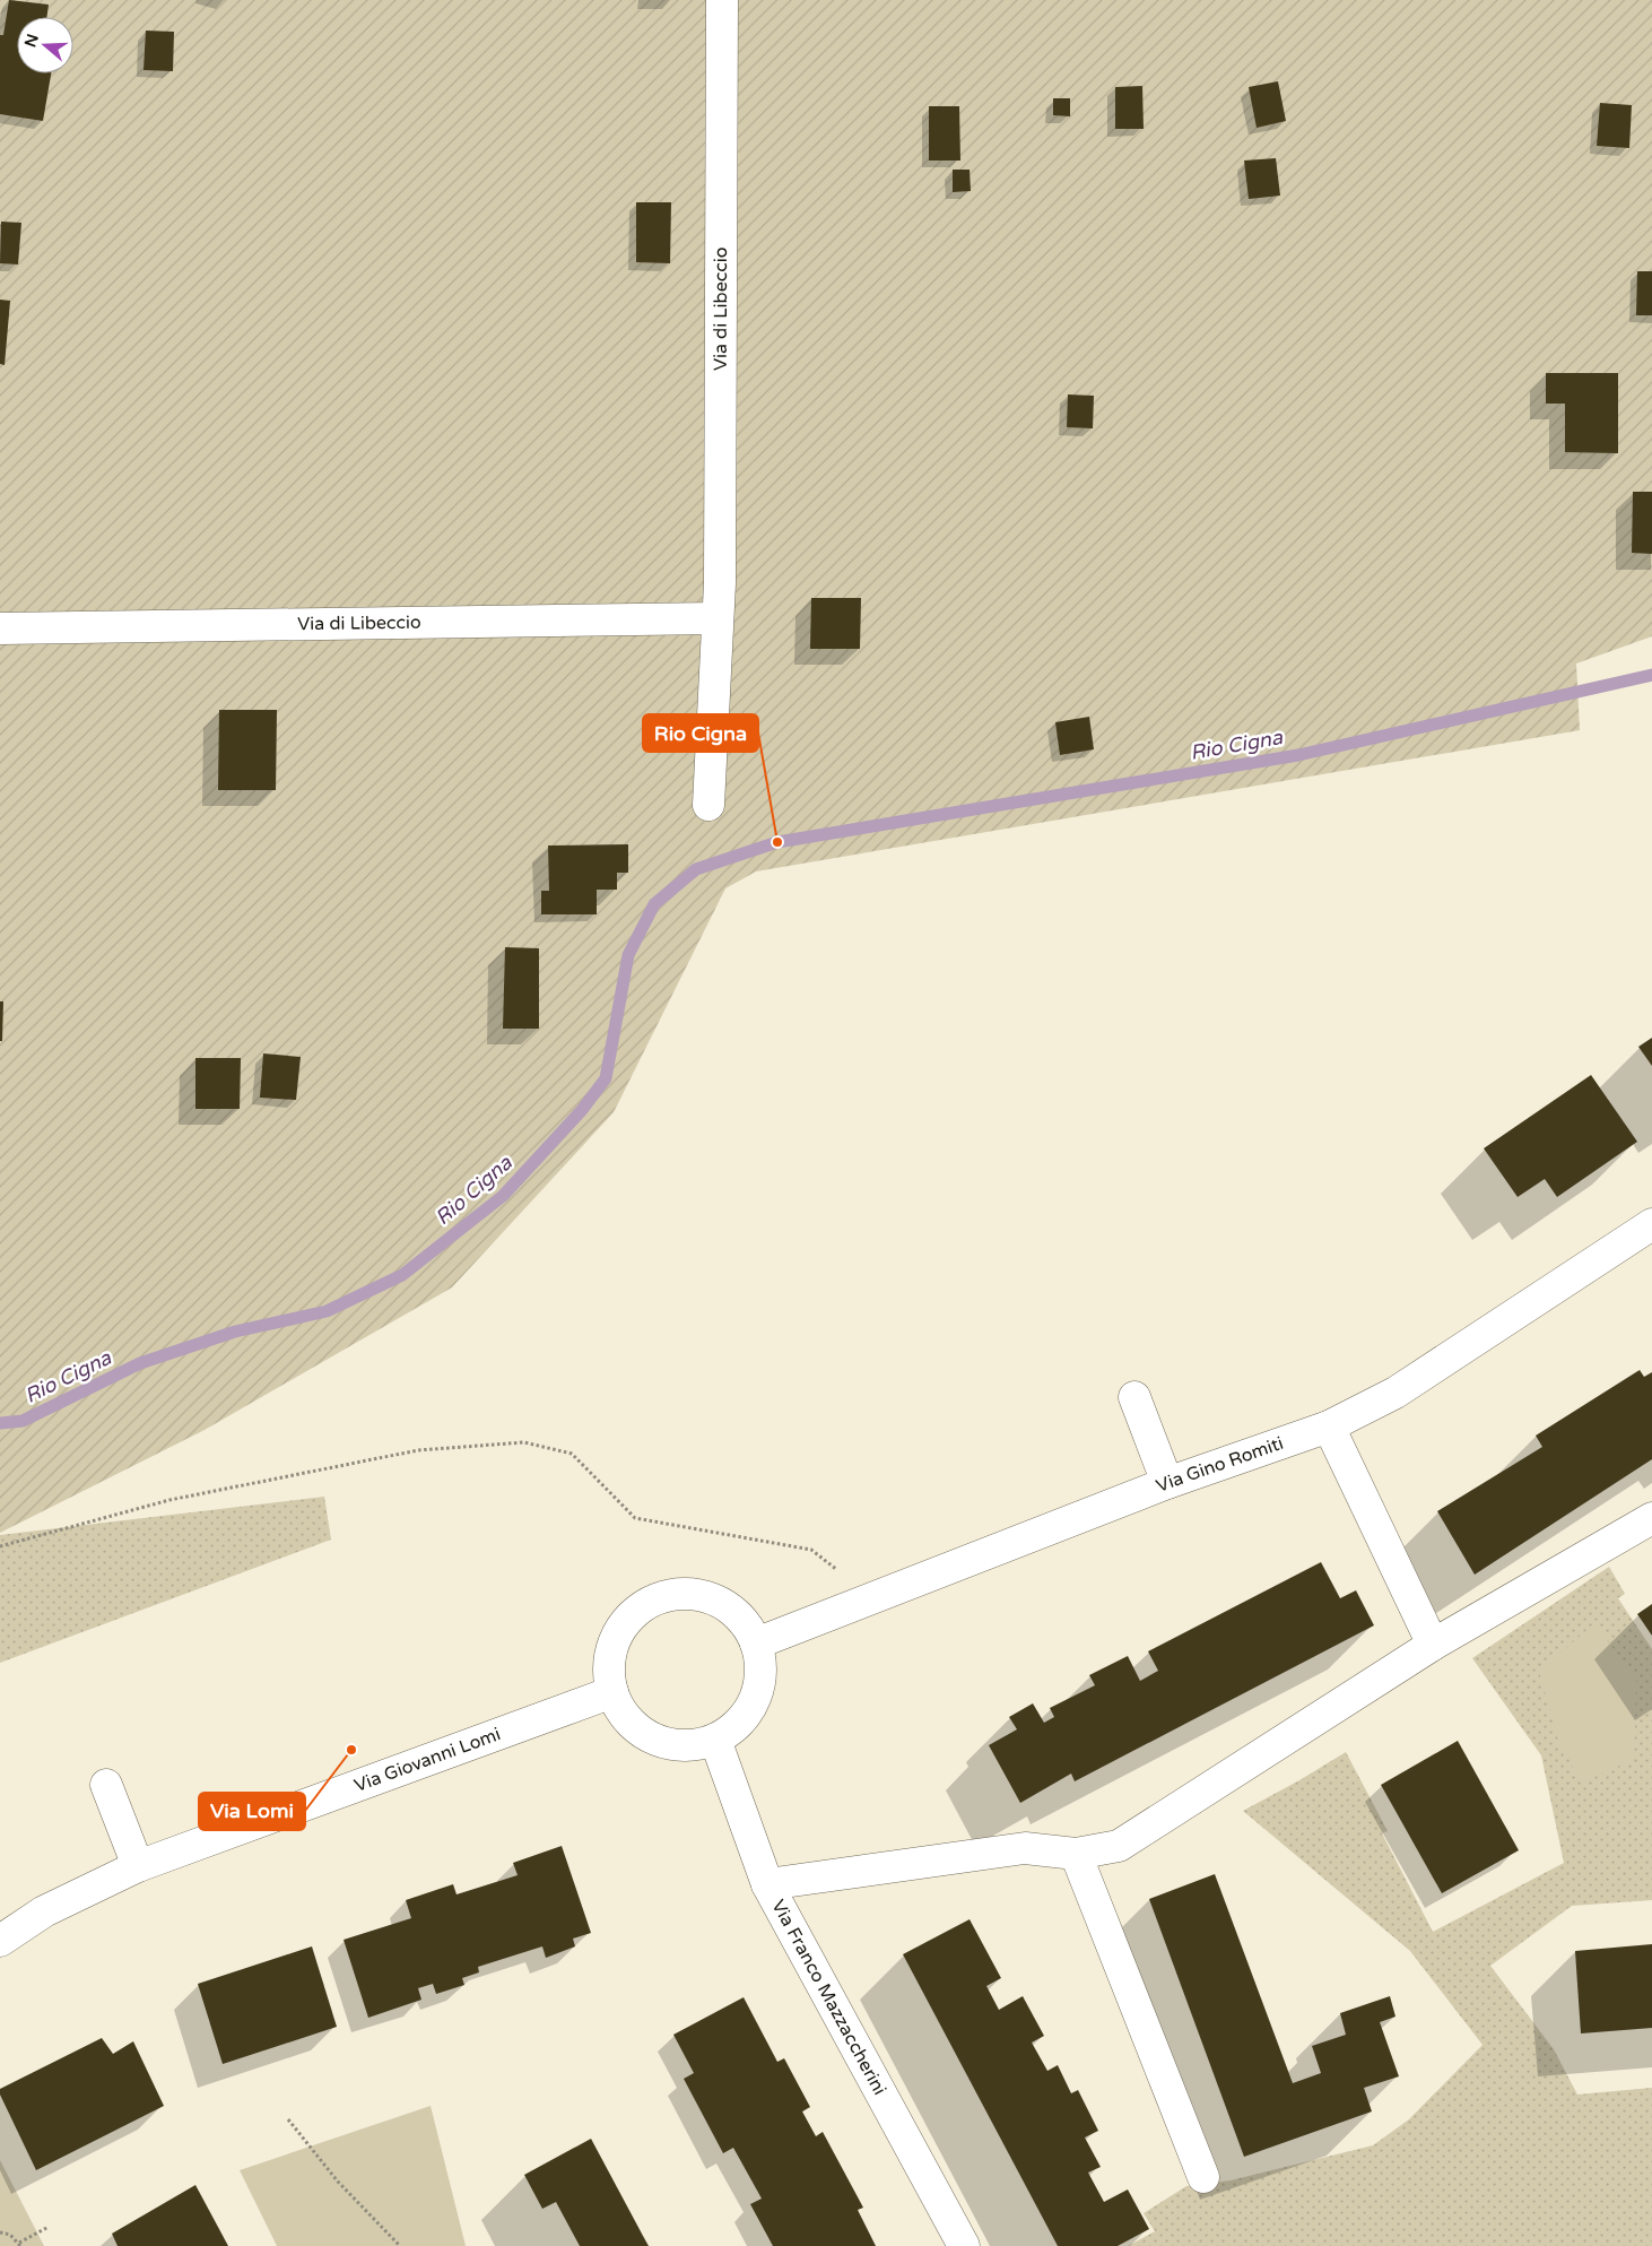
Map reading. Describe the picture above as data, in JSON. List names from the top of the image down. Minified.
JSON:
{"streets":{"street":["Via di Libeccio","Via Gino Romiti","Via Giovanni Lomi","Via Franco Mazzaccherini"]},"crossings":[["Via Gino Romiti","Via Giovanni Lomi"],["Via Gino Romiti","Via Franco Mazzaccherini"],["Via Giovanni Lomi","Via Franco Mazzaccherini"]],"water":["Rio Cigna"],"places":["Rio Cigna","Via Lomi"],"north":"left"}
